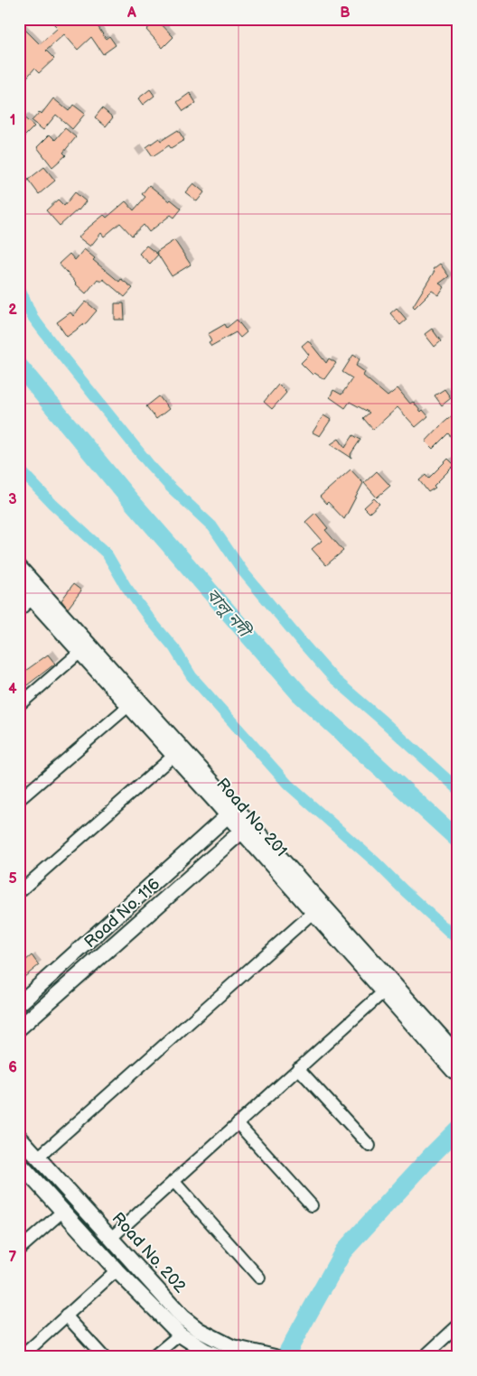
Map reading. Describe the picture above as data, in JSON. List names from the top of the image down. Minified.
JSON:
{"streets":{"street":["Road No. 201","Road No. 116","Road No. 202"]},"crossings":[["Road No. 201","Road No. 116"]],"water":["বালু নদী"],"grid":{"columns":["A","B"],"rows":["1","2","3","4","5","6","7"]}}
